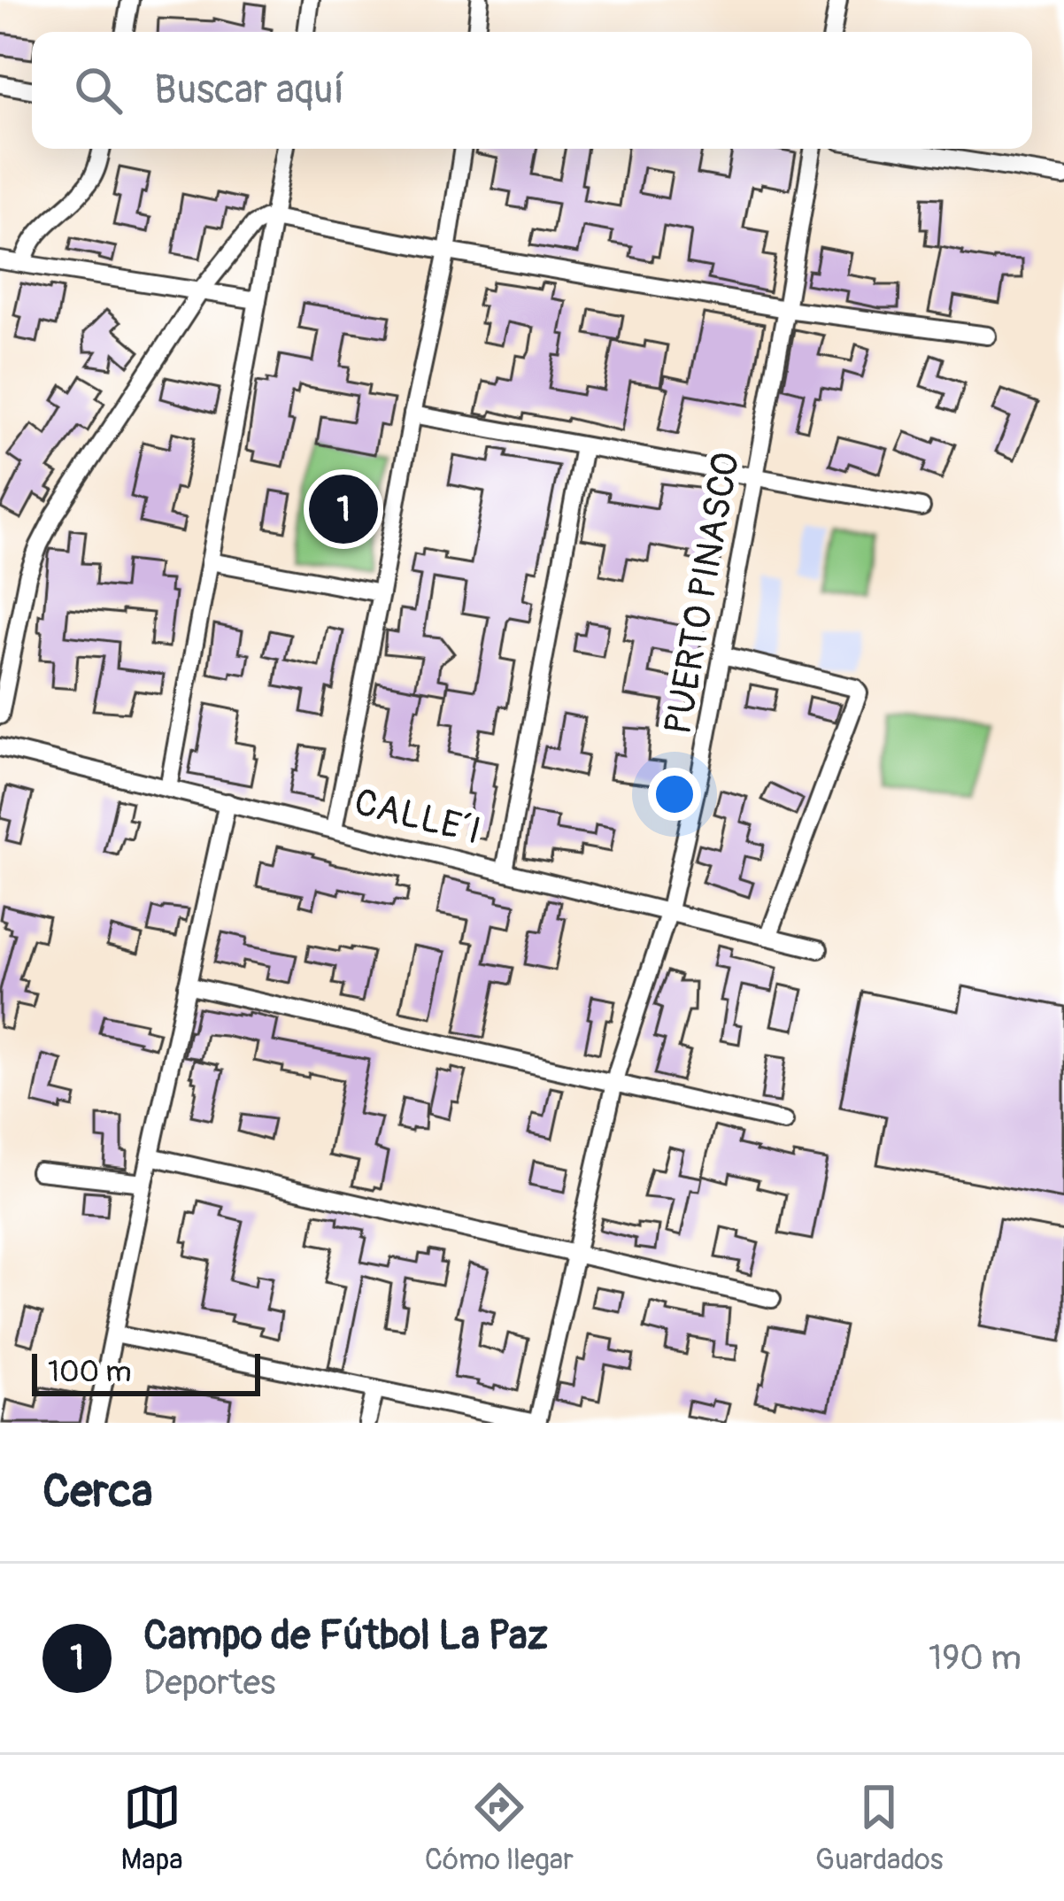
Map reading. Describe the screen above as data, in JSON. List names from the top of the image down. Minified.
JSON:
{"streets":{"street":["PUERTO PINASCO","CALLE´I"]},"crossings":[["PUERTO PINASCO","CALLE´I"]],"scale_bar":"100 m","page":{"search":"Buscar aquí","pins":"1","scale":"100 m","heading":"Cerca","list":[{"mark":"1","name":"Campo de Fútbol La Paz","note":"Deportes","value":"190 m"}],"nav":["Mapa","Cómo llegar","Guardados"]}}
